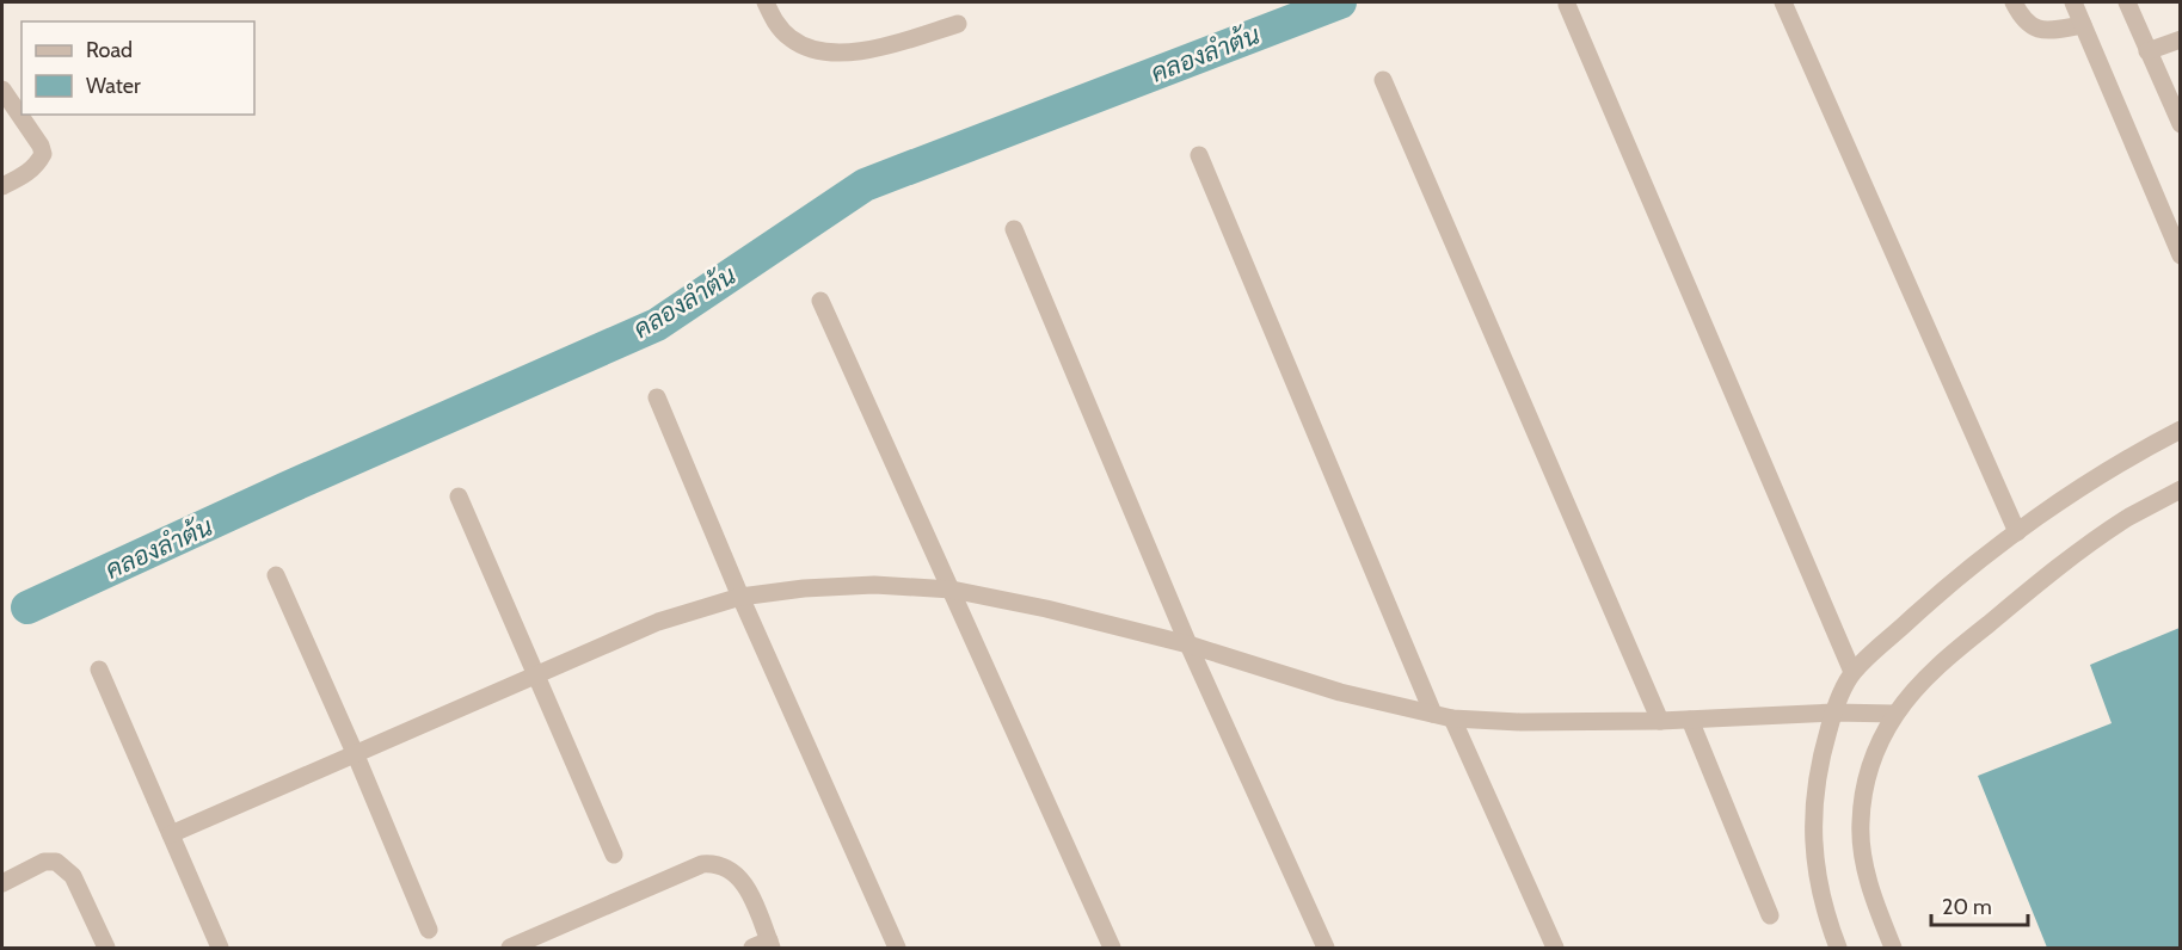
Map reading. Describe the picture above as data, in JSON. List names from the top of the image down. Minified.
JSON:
{"water":["คลองลำต้น"],"legend":["Road","Water"],"scale_bar":"20 m"}
